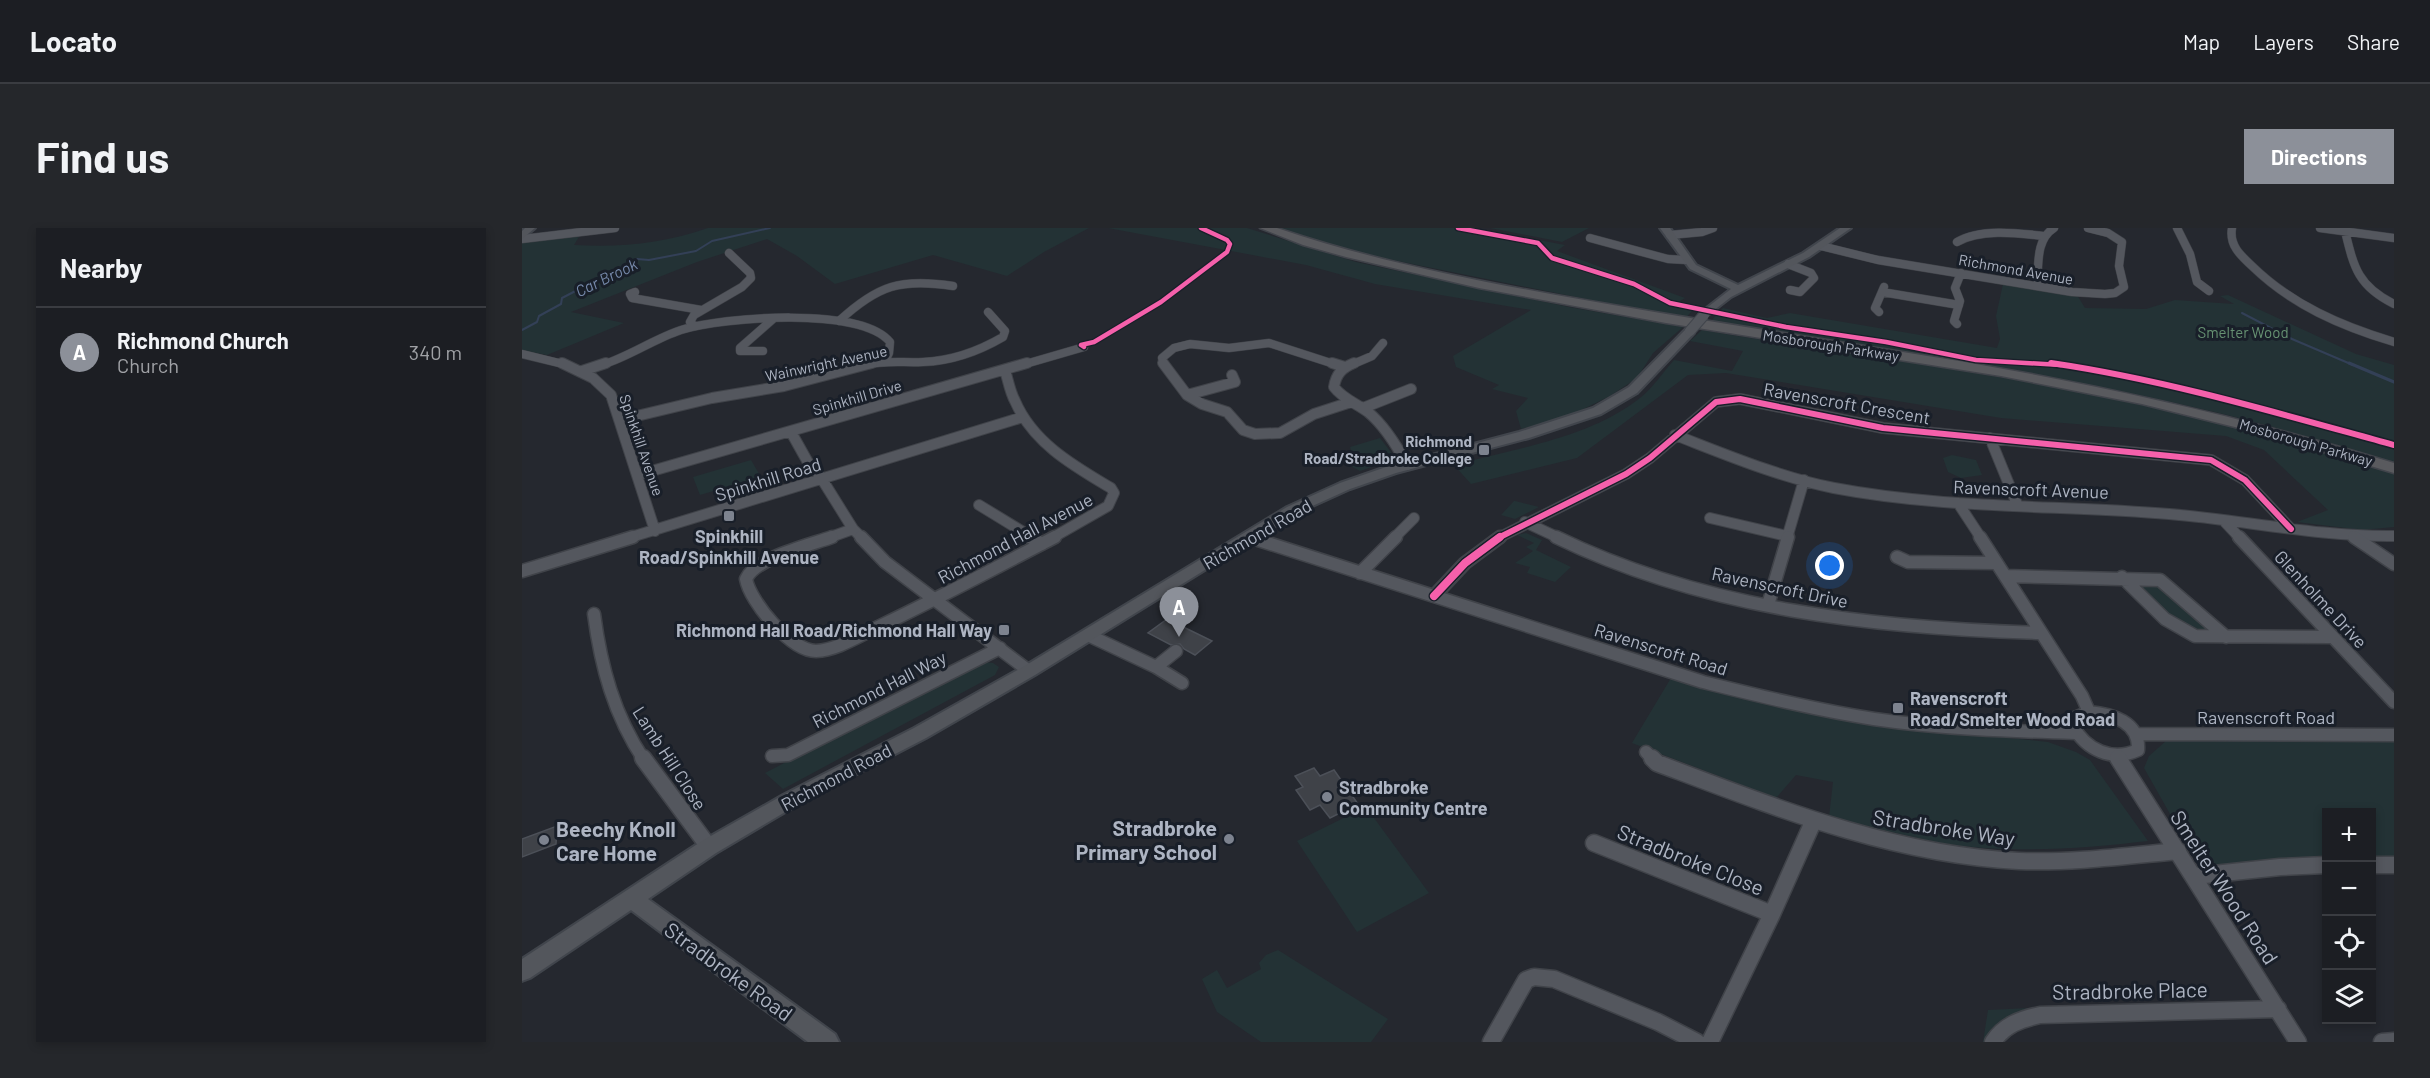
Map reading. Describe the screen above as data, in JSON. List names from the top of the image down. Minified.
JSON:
{"streets":{"highway":["Mosborough Parkway"],"main road":["Richmond Road","Stradbroke Road"],"street":["Richmond Avenue","Wainwright Avenue","Spinkhill Drive","Ravenscroft Crescent","Spinkhill Avenue","Spinkhill Road","Ravenscroft Avenue","Richmond Hall Avenue","Ravenscroft Drive","Glenholme Drive","Ravenscroft Road","Richmond Hall Way","Lamb Hill Close","Stradbroke Way","Stradbroke Close","Smelter Wood Road","Stradbroke Place"]},"crossings":[["Richmond Avenue","Richmond Road"],["Wainwright Avenue","Spinkhill Avenue"],["Spinkhill Drive","Spinkhill Avenue"],["Spinkhill Drive","Richmond Hall Avenue"],["Ravenscroft Crescent","Ravenscroft Avenue"],["Ravenscroft Crescent","Ravenscroft Drive"],["Ravenscroft Crescent","Ravenscroft Road"],["Spinkhill Avenue","Spinkhill Road"],["Spinkhill Road","Richmond Hall Avenue"],["Ravenscroft Avenue","Glenholme Drive"],["Richmond Road","Ravenscroft Road"],["Richmond Road","Lamb Hill Close"],["Richmond Road","Stradbroke Road"],["Stradbroke Way","Smelter Wood Road"],["Smelter Wood Road","Stradbroke Place"]],"water":["Car Brook"],"parks":["Smelter Wood"],"places":{"transit":["Richmond Road/Stradbroke College","Spinkhill Road/Spinkhill Avenue","Richmond Hall Road/Richmond Hall Way","Ravenscroft Road/Smelter Wood Road"],"other":["Stradbroke Community Centre","Stradbroke Primary School","Beechy Knoll Care Home"]},"page":{"header":"Locato","nav":["Map","Layers","Share"],"buttons":"Directions","title":"Find us","heading":"Nearby","list":[{"mark":"A","name":"Richmond Church","note":"Church","value":"340 m"}],"pins":"A","map_buttons":["+","−"]}}
